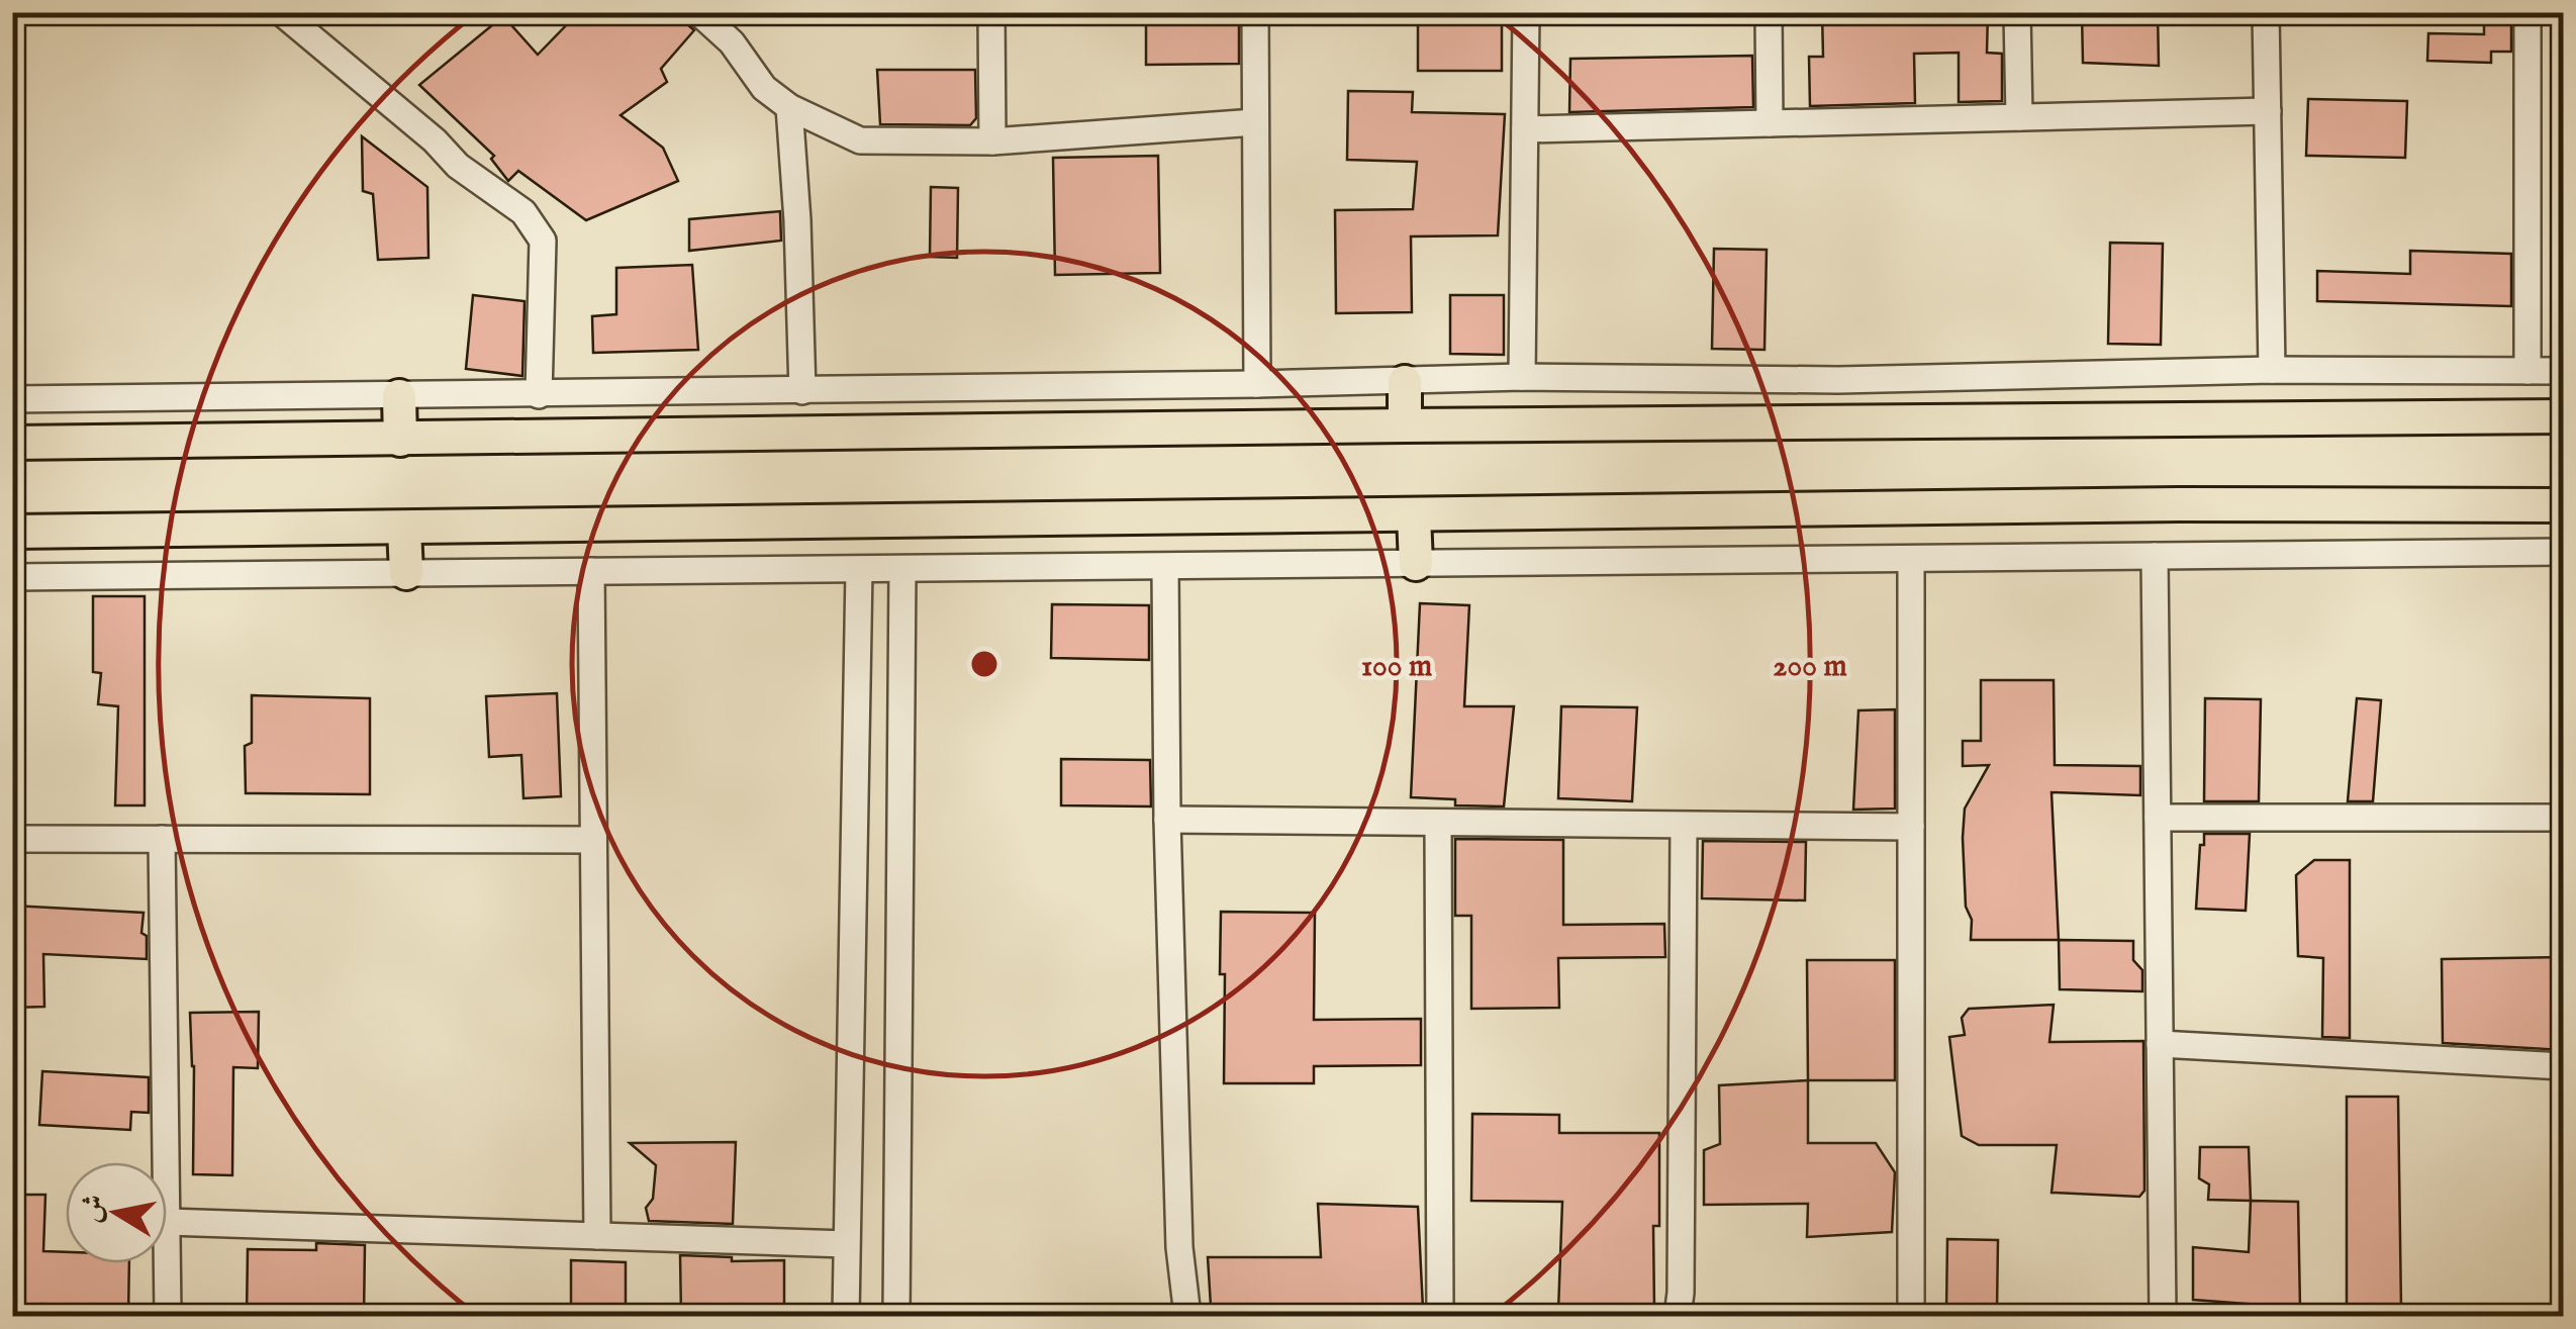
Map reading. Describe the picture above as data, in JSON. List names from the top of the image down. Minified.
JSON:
{"north":"left","rings":["100 m","200 m"]}
